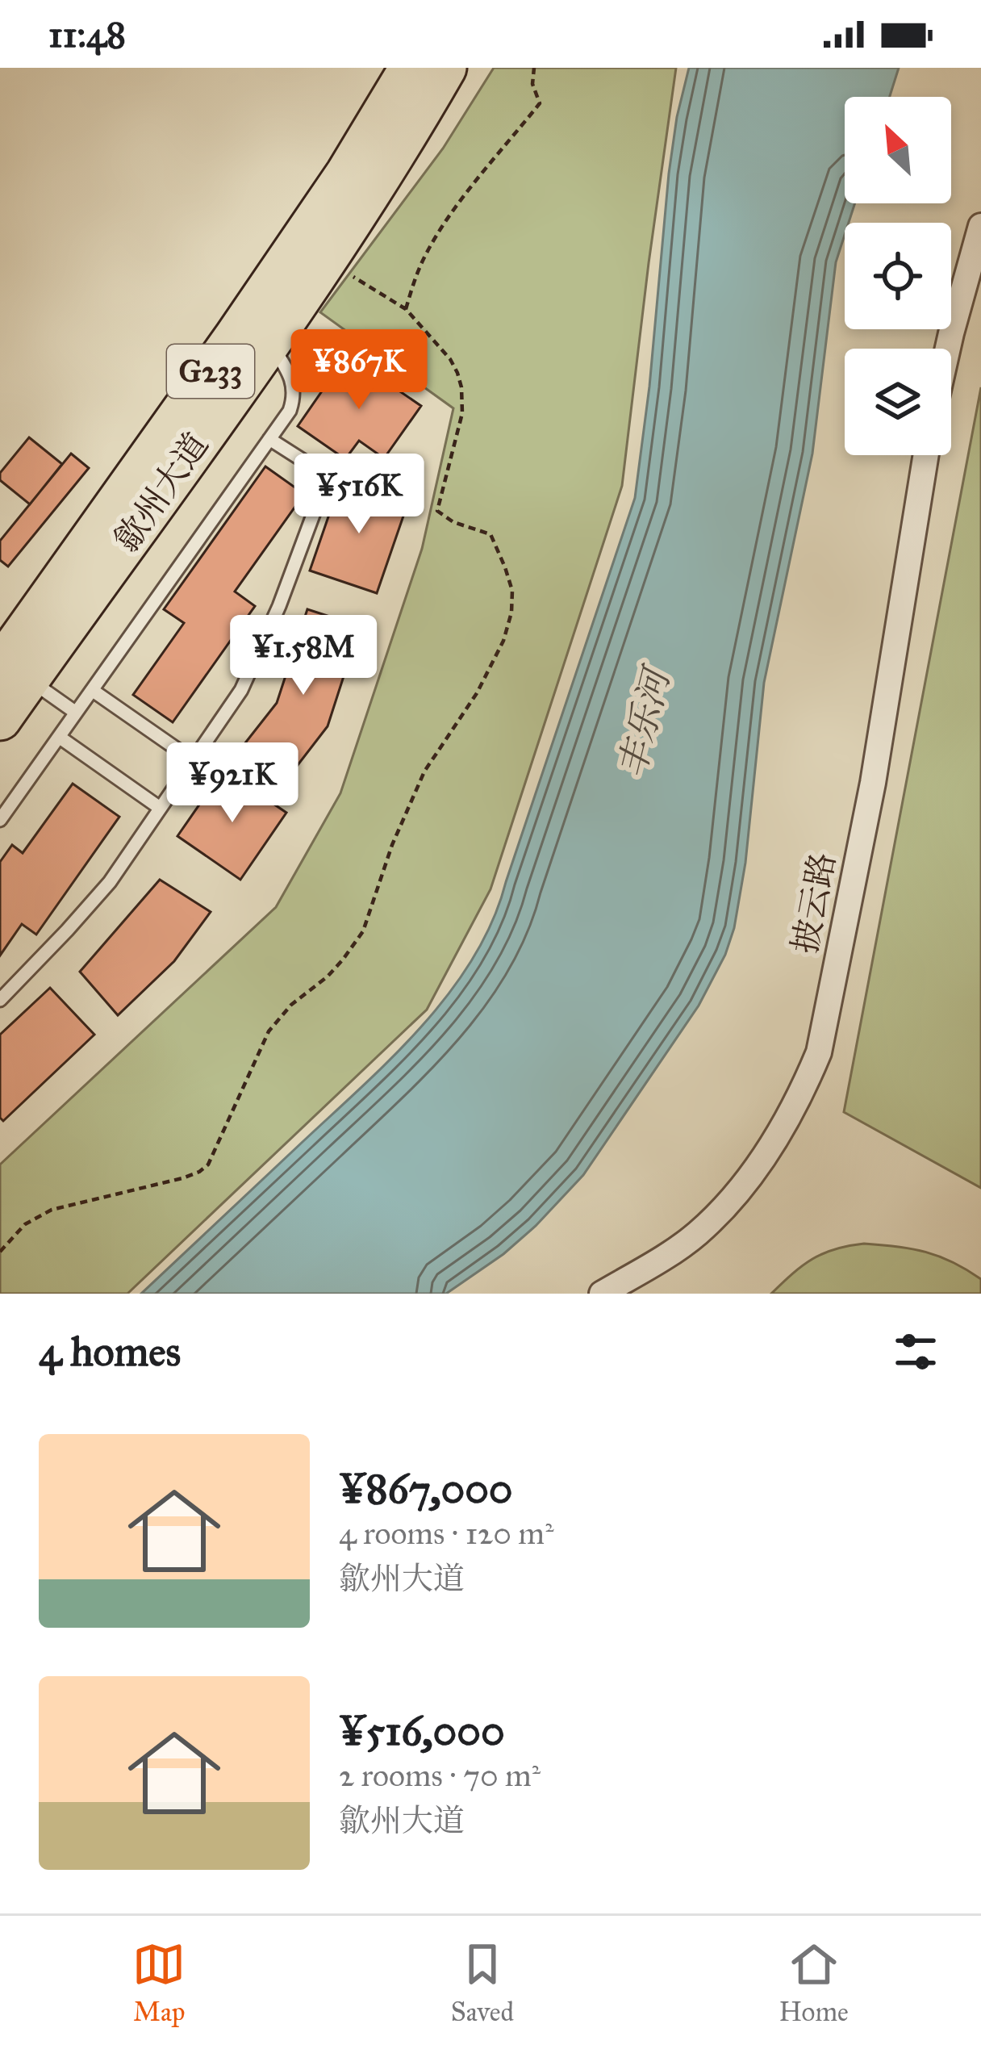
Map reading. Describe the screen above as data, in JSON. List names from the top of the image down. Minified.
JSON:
{"streets":{"highway":["G233","歙州大道"],"street":["披云路"]},"water":["丰乐河"],"north":"top left","page":{"status":"11:48","price":["¥867K","¥516K","¥1.58M","¥921K"],"heading":"4 homes","list":[{"name":"¥867,000","note":"4 rooms · 120 m² · 歙州大道"},{"name":"¥516,000","note":"2 rooms · 70 m² · 歙州大道"}],"tabs":["Map","Saved","Home"]}}
